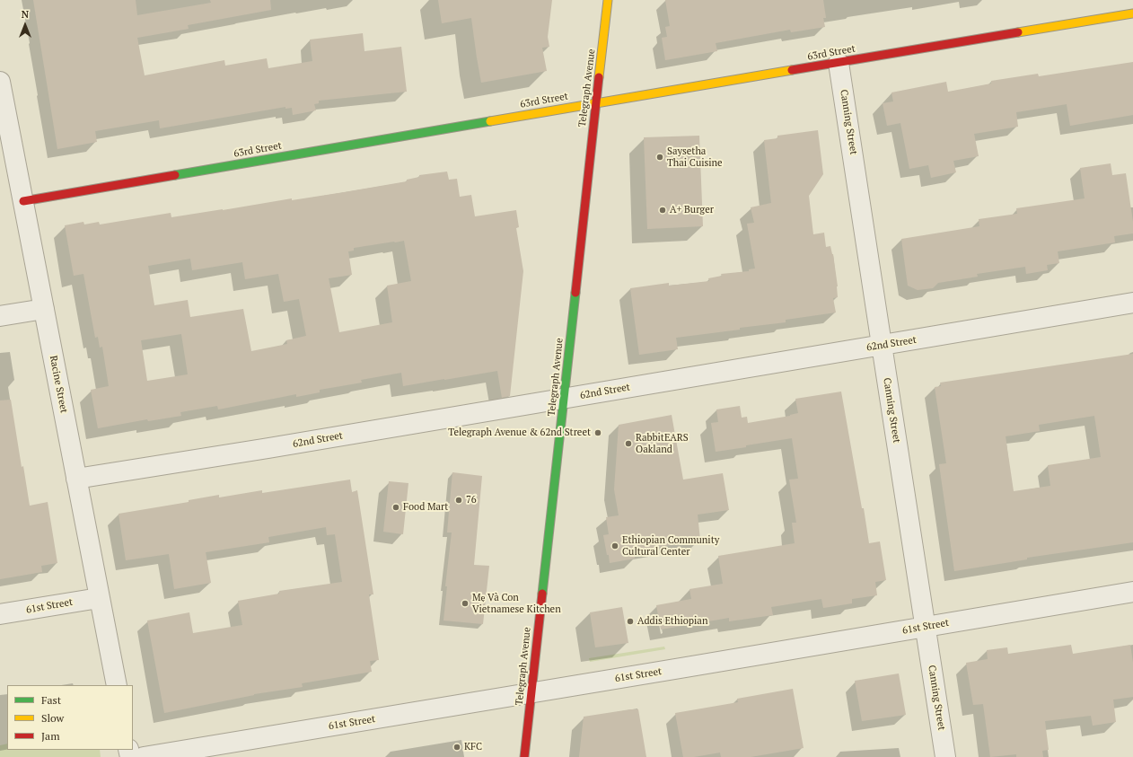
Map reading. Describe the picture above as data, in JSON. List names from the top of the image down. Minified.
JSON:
{"streets":{"street":["63rd Street","Telegraph Avenue","Canning Street","62nd Street","Racine Street","61st Street"]},"crossings":[["63rd Street","Telegraph Avenue"],["63rd Street","Canning Street"],["63rd Street","Racine Street"],["Telegraph Avenue","62nd Street"],["Telegraph Avenue","61st Street"],["Canning Street","62nd Street"],["Canning Street","61st Street"],["62nd Street","Racine Street"],["Racine Street","61st Street"]],"places":["Saysetha Thai Cuisine","A+ Burger","Telegraph Avenue & 62nd Street","RabbitEARS Oakland","76","Food Mart","Ethiopian Community Cultural Center","Mẹ Và Con Vietnamese Kitchen","Addis Ethiopian","KFC"],"legend":["Fast","Slow","Jam"],"north":"top"}
